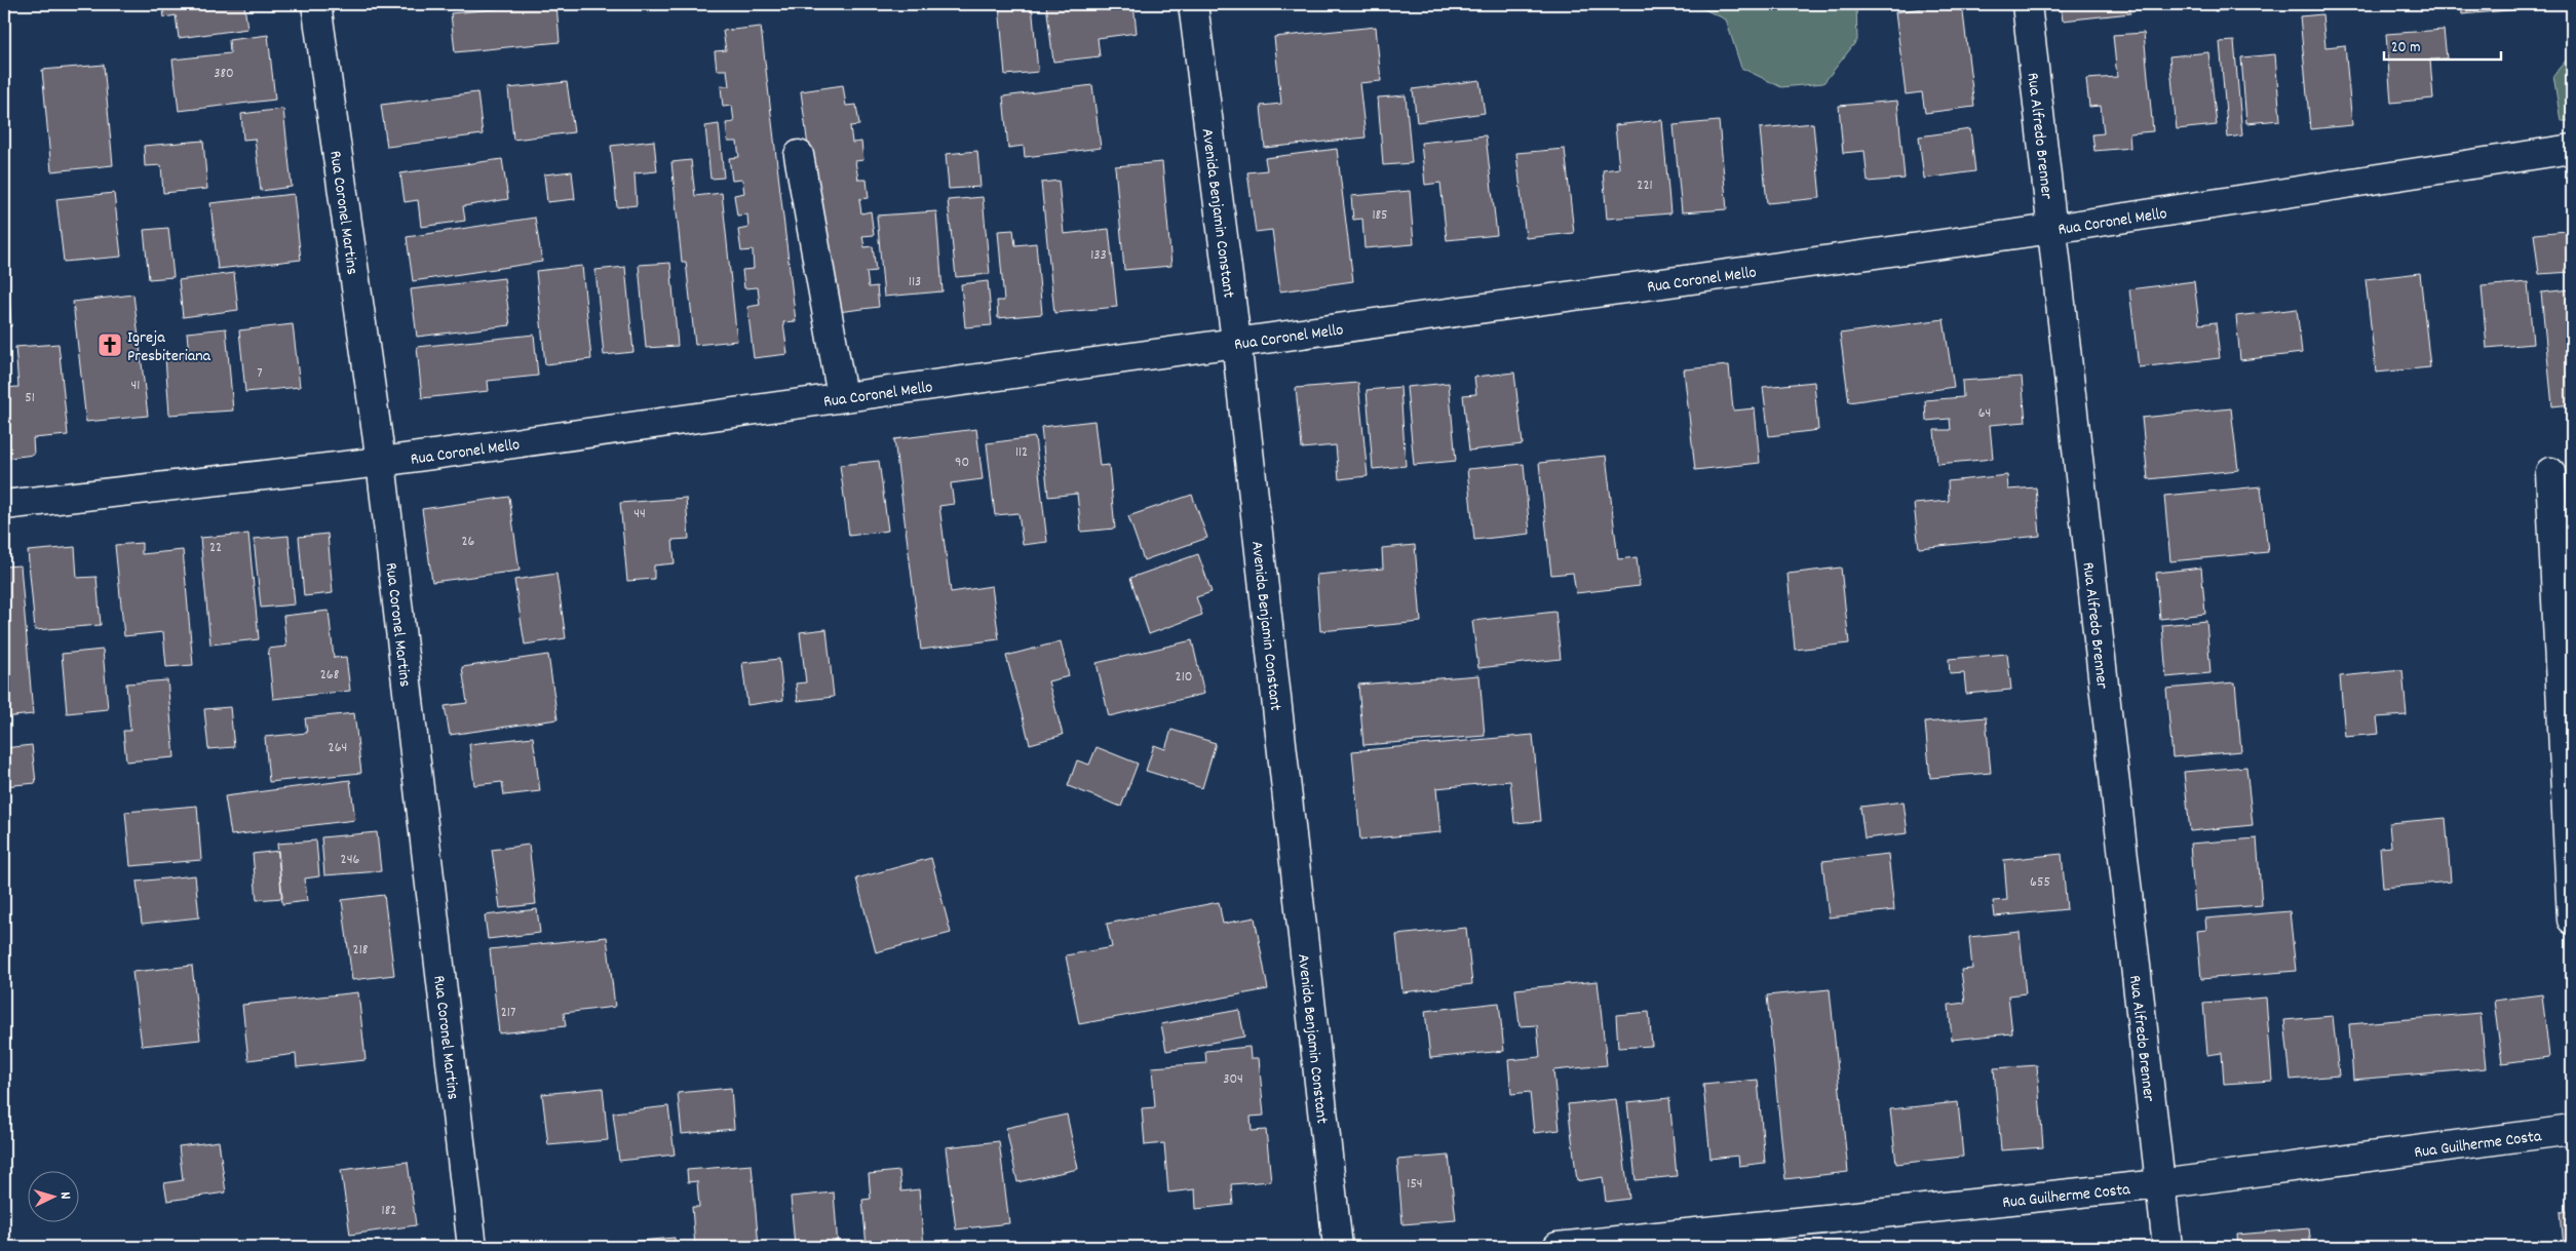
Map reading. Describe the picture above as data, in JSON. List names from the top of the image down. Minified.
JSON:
{"streets":{"street":["Rua Alfredo Brenner","Rua Coronel Martins","Avenida Benjamin Constant","Rua Coronel Mello","Rua Guilherme Costa"]},"crossings":[["Rua Alfredo Brenner","Rua Coronel Mello"],["Rua Alfredo Brenner","Rua Guilherme Costa"],["Rua Coronel Martins","Rua Coronel Mello"],["Avenida Benjamin Constant","Rua Coronel Mello"]],"places":{"church":["Igreja Presbiteriana"]},"house_numbers":["380","221","185","133","113","7","41","51","64","112","90","44","26","22","268","210","264","246","655","218","217","304","154","182"],"scale_bar":"20 m","north":"right"}
